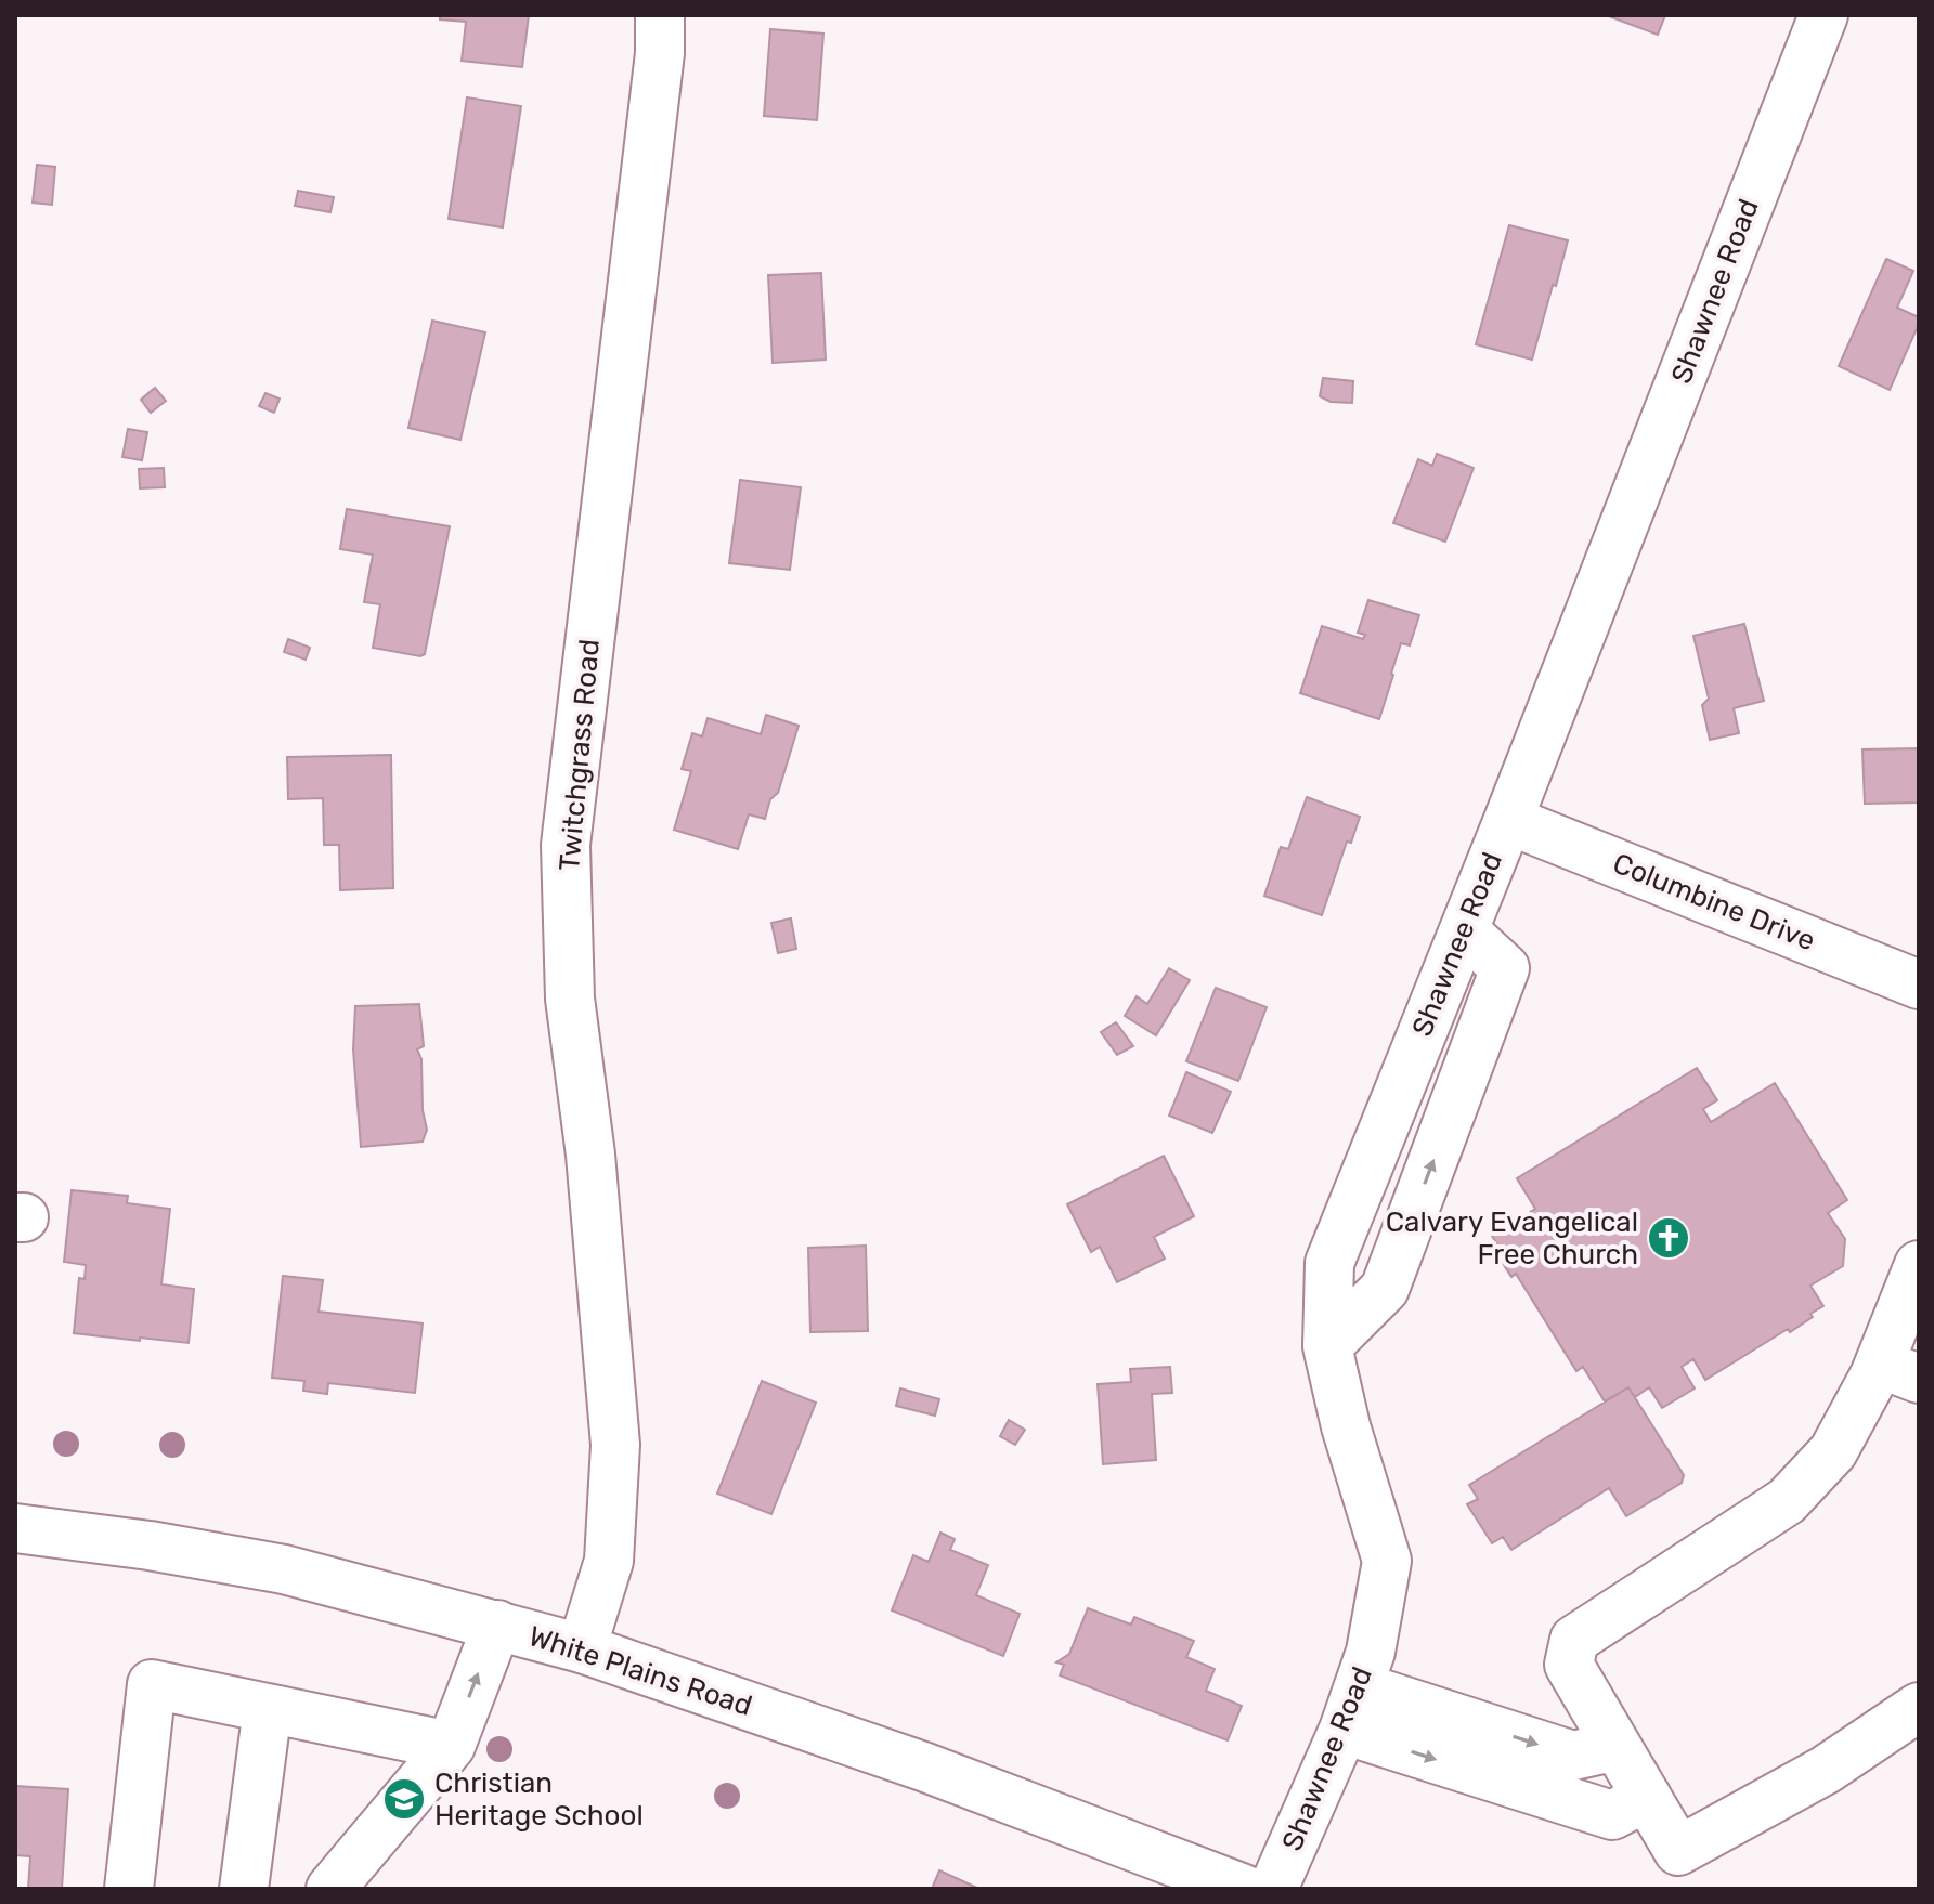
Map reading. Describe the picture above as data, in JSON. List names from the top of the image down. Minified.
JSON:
{"streets":{"street":["Shawnee Road","Twitchgrass Road","Columbine Drive","White Plains Road"]},"crossings":[["Shawnee Road","Columbine Drive"],["Twitchgrass Road","White Plains Road"]],"places":{"church":["Calvary Evangelical Free Church"],"school or university":["Christian Heritage School"]}}
